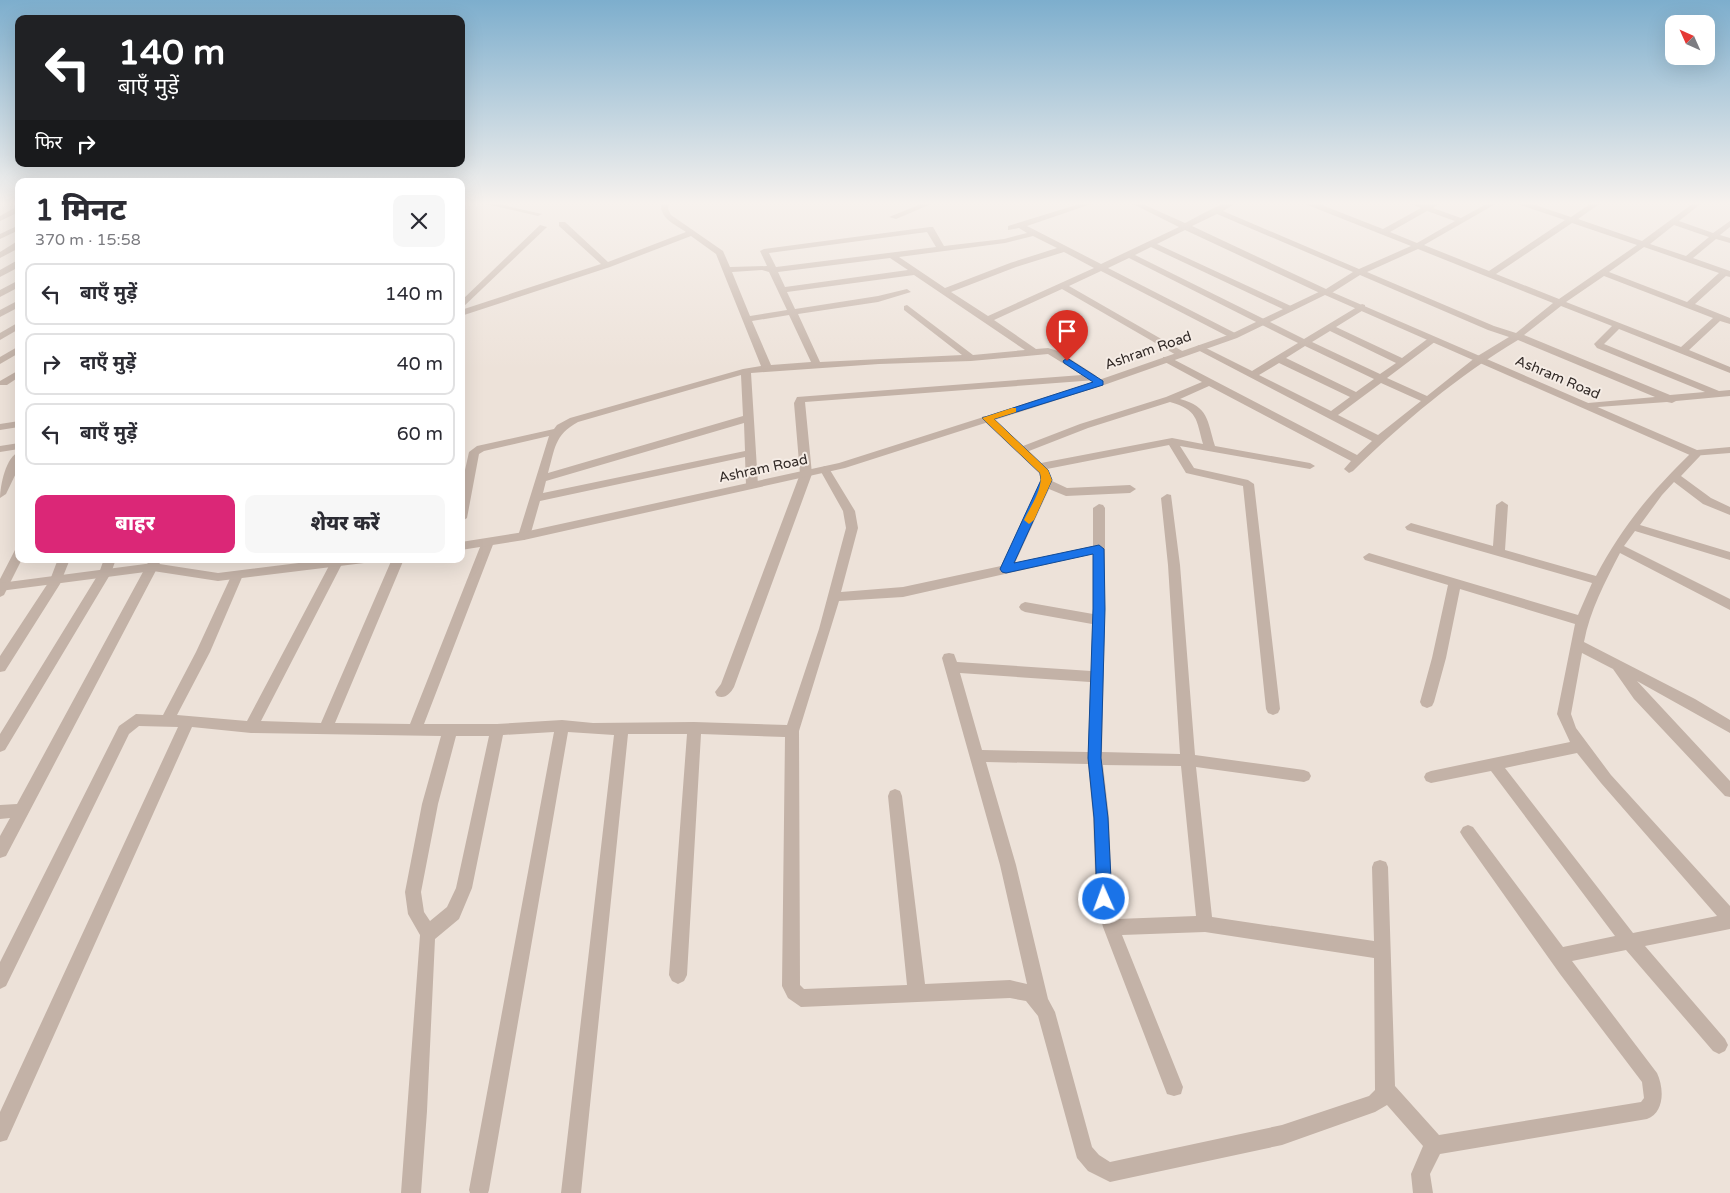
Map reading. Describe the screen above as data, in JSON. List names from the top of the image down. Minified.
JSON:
{"streets":{"street":["Ashram Road"]},"north":"top left","page":{"turn":["140 m","बाएँ मुड़ें"],"then":"फिर","heading":["1 मिनट","370 m · 15:58"],"list":[{"name":"बाएँ मुड़ें","value":"140 m"},{"name":"दाएँ मुड़ें","value":"40 m"},{"name":"बाएँ मुड़ें","value":"60 m"}],"buttons":["बाहर","शेयर करें"]}}
